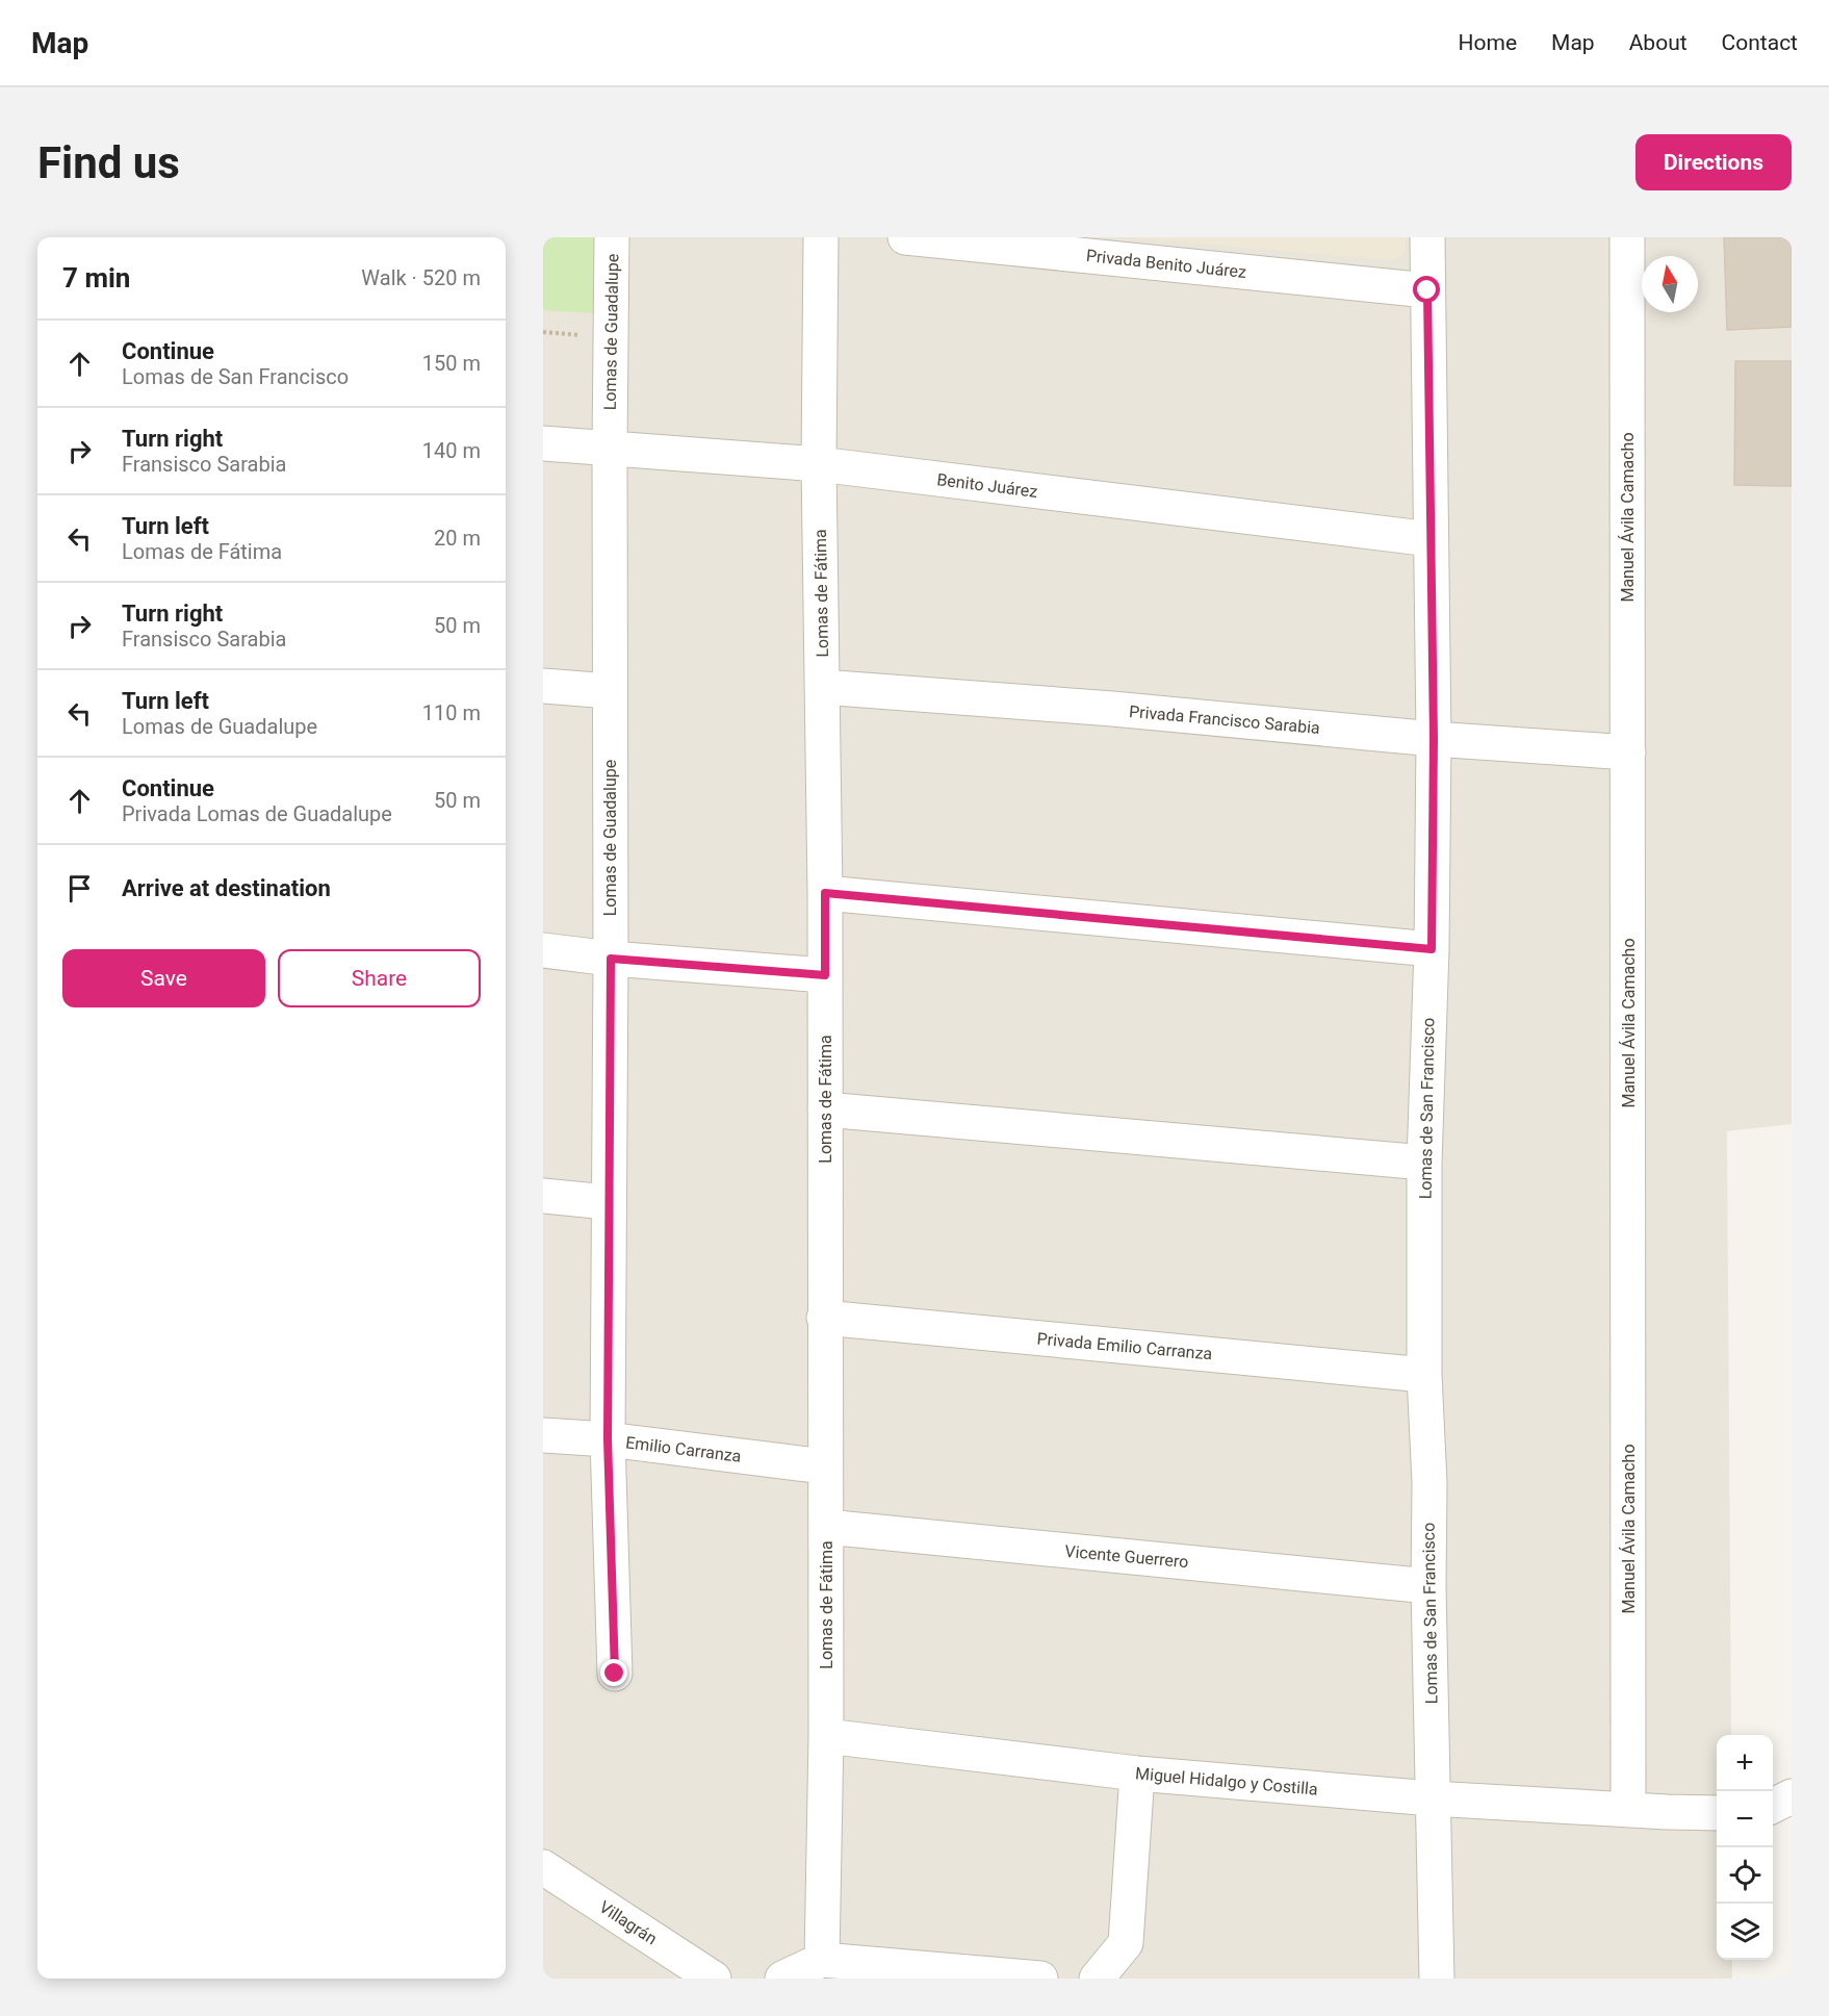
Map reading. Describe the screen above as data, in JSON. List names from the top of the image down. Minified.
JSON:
{"streets":{"street":["Privada Benito Juárez","Lomas de Guadalupe","Benito Juárez","Manuel Ávila Camacho","Lomas de Fátima","Privada Francisco Sarabia","Lomas de San Francisco","Privada Emilio Carranza","Emilio Carranza","Vicente Guerrero","Miguel Hidalgo y Costilla","Villagrán"]},"crossings":[["Privada Benito Juárez","Lomas de San Francisco"],["Lomas de Guadalupe","Benito Juárez"],["Lomas de Guadalupe","Emilio Carranza"],["Benito Juárez","Lomas de Fátima"],["Benito Juárez","Lomas de San Francisco"],["Manuel Ávila Camacho","Privada Francisco Sarabia"],["Manuel Ávila Camacho","Miguel Hidalgo y Costilla"],["Lomas de Fátima","Privada Francisco Sarabia"],["Lomas de Fátima","Privada Emilio Carranza"],["Lomas de Fátima","Emilio Carranza"],["Lomas de Fátima","Vicente Guerrero"],["Lomas de Fátima","Miguel Hidalgo y Costilla"],["Privada Francisco Sarabia","Lomas de San Francisco"],["Lomas de San Francisco","Privada Emilio Carranza"],["Lomas de San Francisco","Vicente Guerrero"],["Lomas de San Francisco","Miguel Hidalgo y Costilla"]],"north":"top","page":{"header":"Map","nav":["Home","Map","About","Contact"],"buttons":["Directions",["Save","Share"]],"title":"Find us","heading":["7 min","Walk · 520 m"],"list":[["Continue","Lomas de San Francisco","150 m"],["Turn right","Fransisco Sarabia","140 m"],["Turn left","Lomas de Fátima","20 m"],["Turn right","Fransisco Sarabia","50 m"],["Turn left","Lomas de Guadalupe","110 m"],["Continue","Privada Lomas de Guadalupe","50 m"],"Arrive at destination"],"map_buttons":["+","−"]}}
